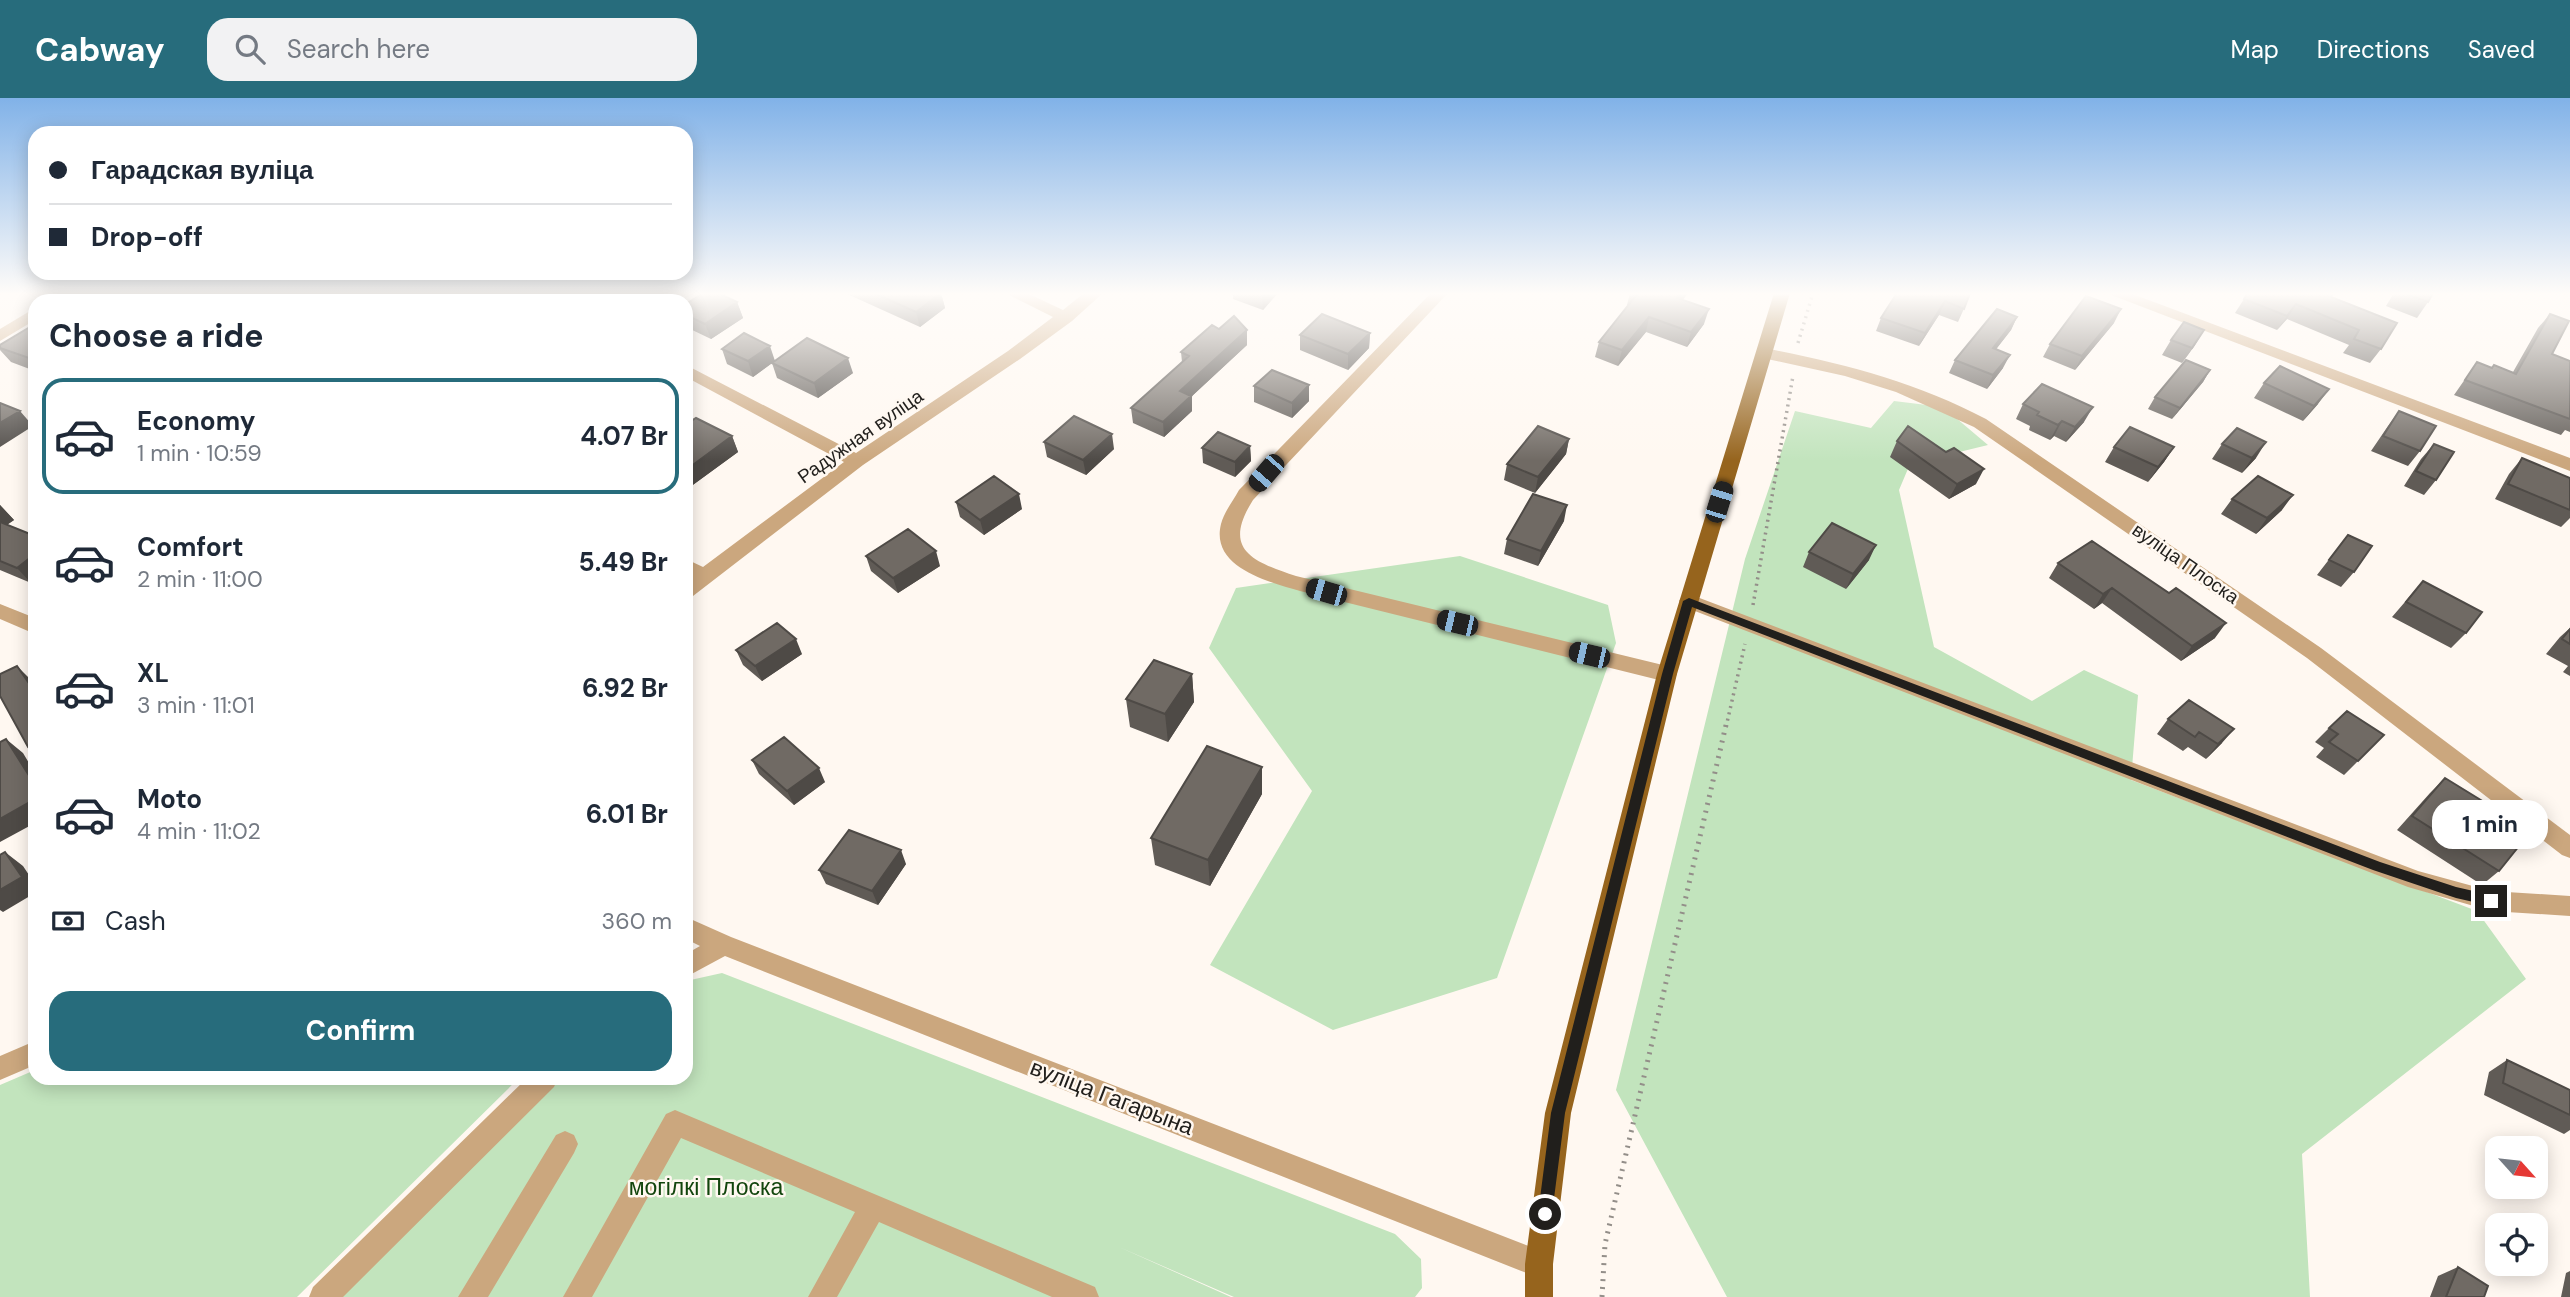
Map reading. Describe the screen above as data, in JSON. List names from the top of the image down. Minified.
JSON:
{"streets":{"street":["Радужная вуліца","вуліца Плоска","вуліца Гагарына"]},"parks":["могілкі Плоска"],"north":"bottom right","page":{"header":"Cabway","search":"Search here","nav":["Map","Directions","Saved"],"banner":["Гарадская вуліца","Drop-off"],"heading":"Choose a ride","list":[{"name":"Economy","note":"1 min · 10:59","value":"4.07 Br"},{"name":"Comfort","note":"2 min · 11:00","value":"5.49 Br"},{"name":"XL","note":"3 min · 11:01","value":"6.92 Br"},{"name":"Moto","note":"4 min · 11:02","value":"6.01 Br"}],"bubble":"1 min","pay":["Cash","360 m"],"buttons":"Confirm"}}
